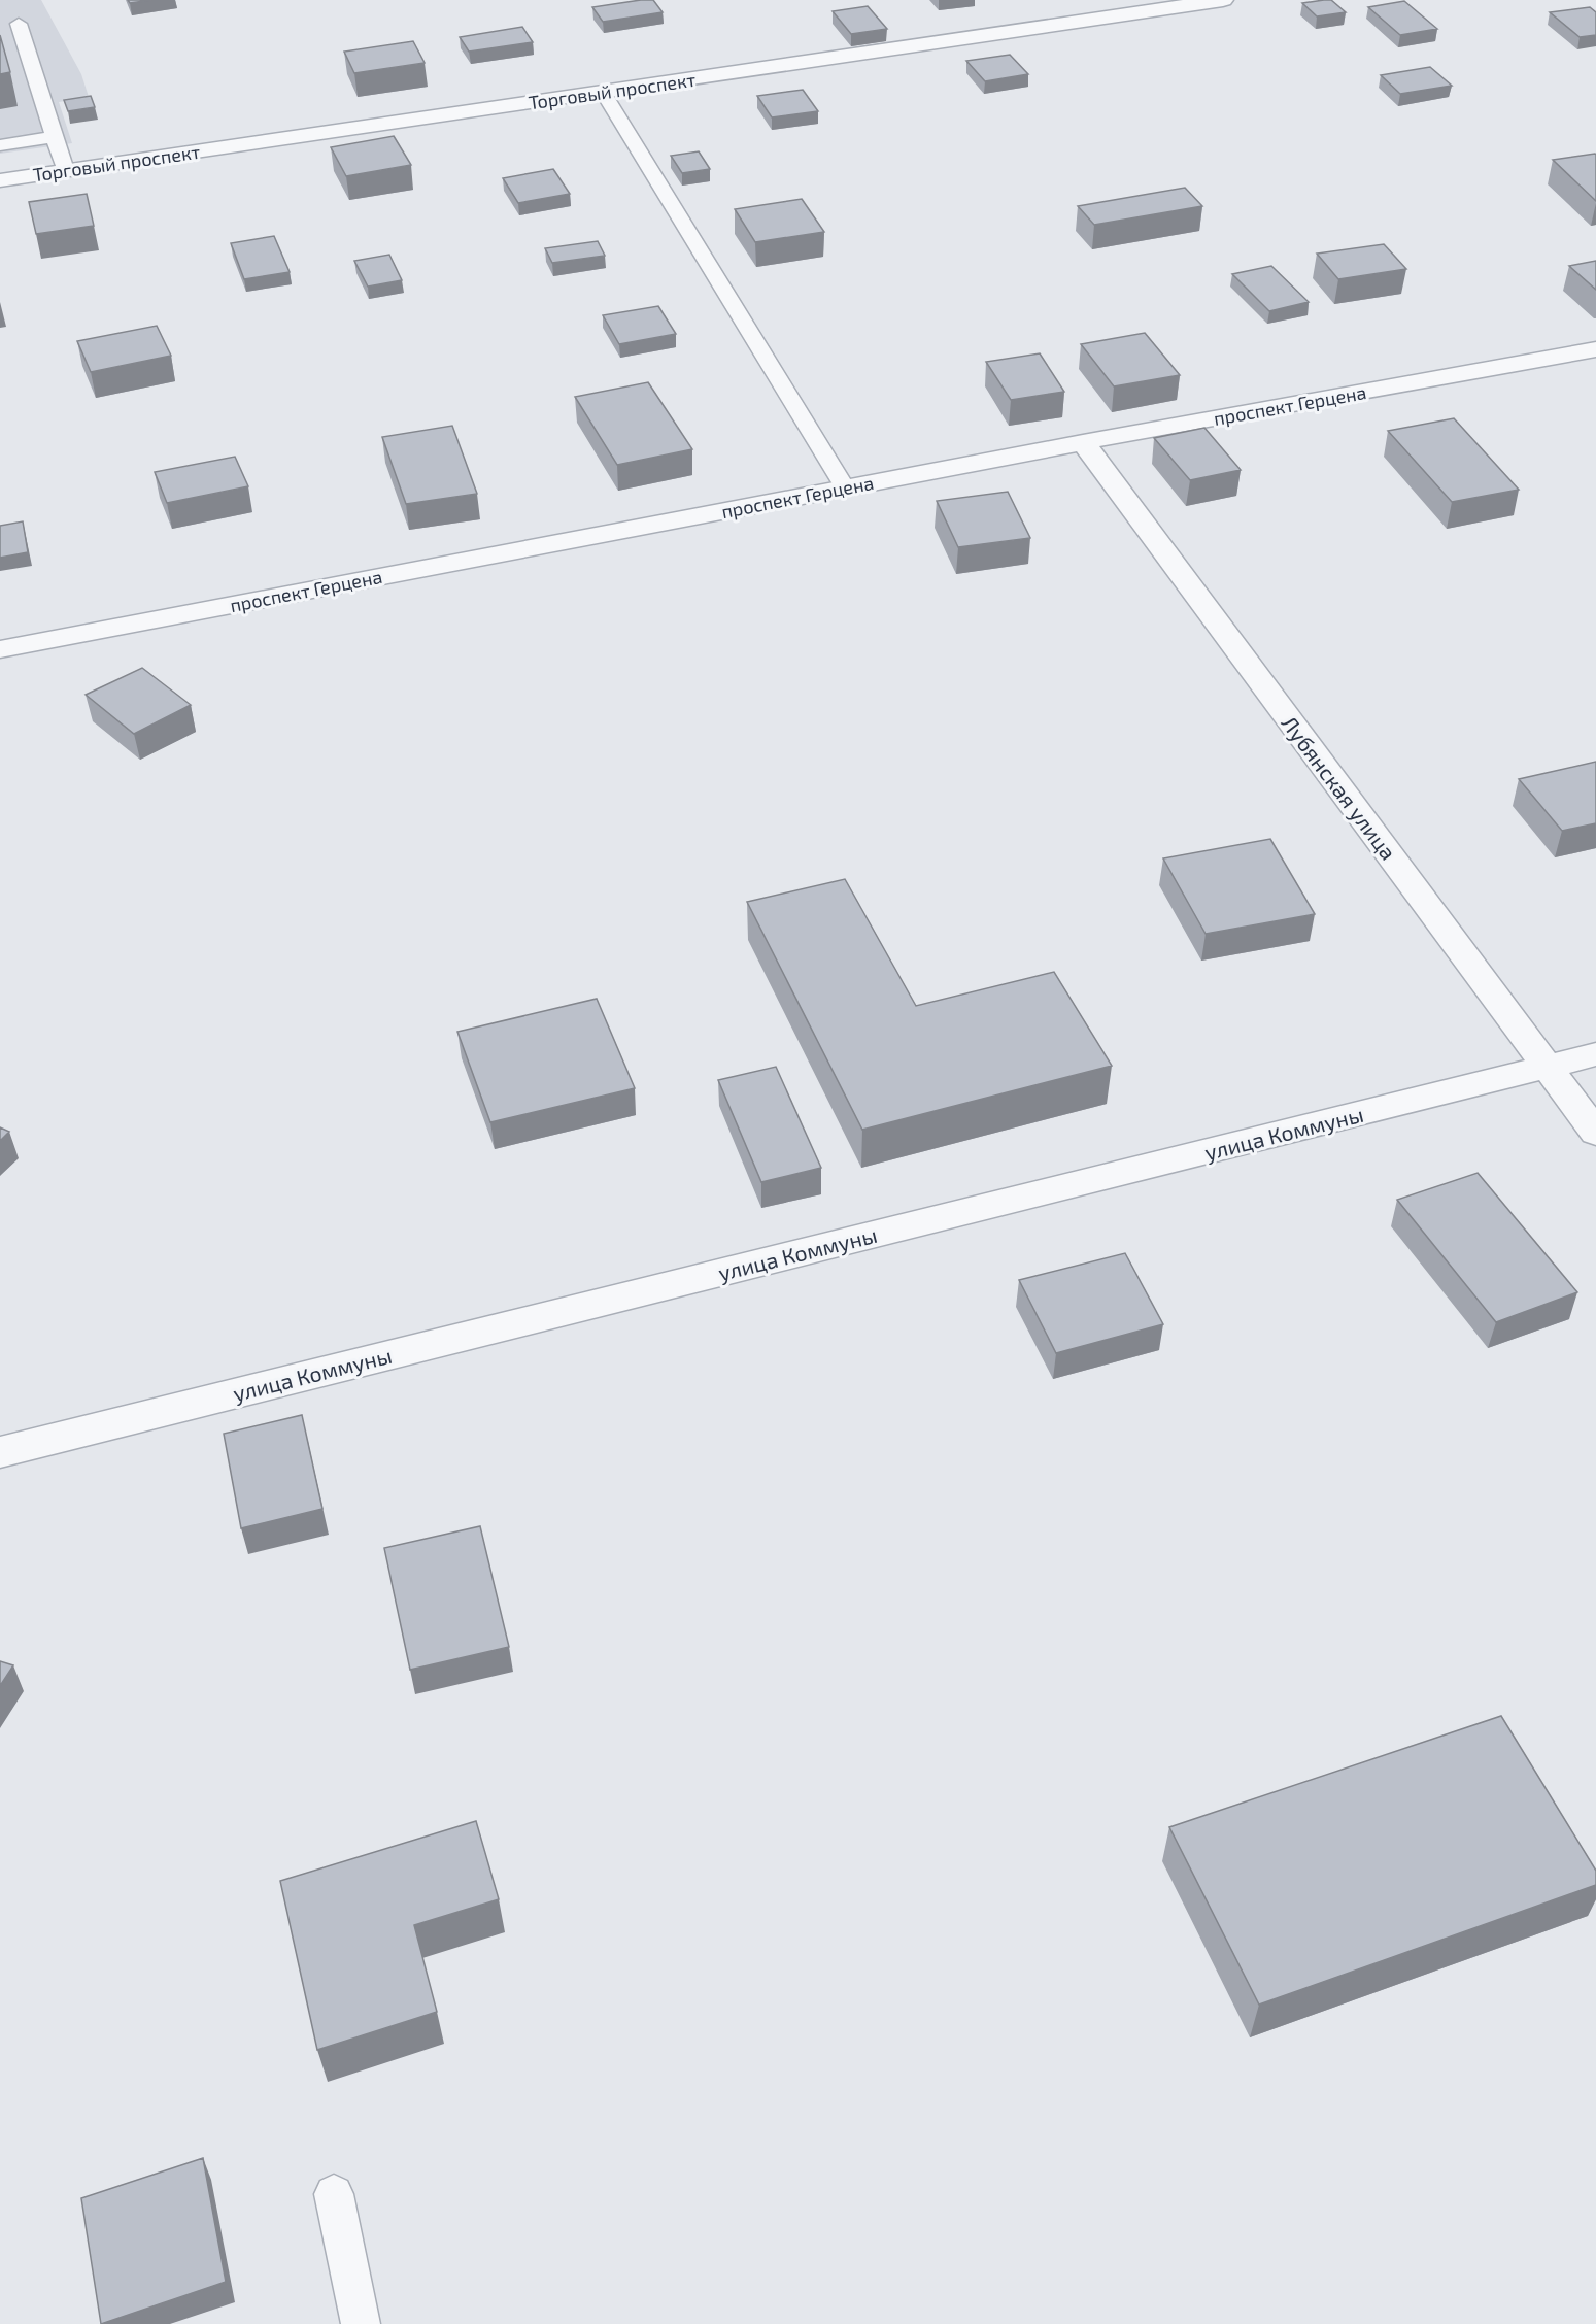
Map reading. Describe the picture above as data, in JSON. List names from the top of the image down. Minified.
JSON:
{"streets":{"street":["Торговый проспект","проспект Герцена","Лубянская улица","улица Коммуны"]},"crossings":[["проспект Герцена","Лубянская улица"],["Лубянская улица","улица Коммуны"]]}
